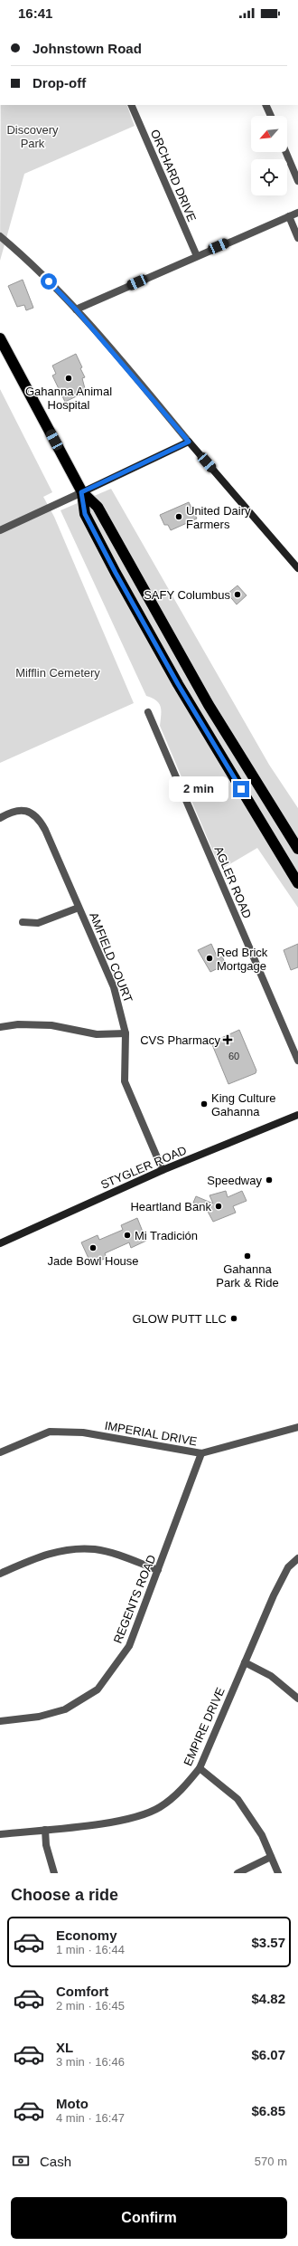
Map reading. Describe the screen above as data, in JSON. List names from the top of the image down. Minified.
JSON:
{"streets":{"main road":["STYGLER ROAD"],"street":["ORCHARD DRIVE","AGLER ROAD","AMFIELD COURT","IMPERIAL DRIVE","REGENTS ROAD","EMPIRE DRIVE"]},"crossings":[["AMFIELD COURT","STYGLER ROAD"],["IMPERIAL DRIVE","REGENTS ROAD"]],"parks":["Discovery Park","Mifflin Cemetery"],"places":{"other":["Gahanna Animal Hospital","United Dairy Farmers","SAFY Columbus","Red Brick Mortgage","King Culture Gahanna","Speedway","Heartland Bank","Mi Tradición","Jade Bowl House","Gahanna Park & Ride","GLOW PUTT LLC"],"health":["CVS Pharmacy"]},"house_numbers":["60"],"north":"bottom left","page":{"status":"16:41","banner":["Johnstown Road","Drop-off"],"bubble":"2 min","heading":"Choose a ride","list":[{"name":"Economy","note":"1 min · 16:44","value":"$3.57"},{"name":"Comfort","note":"2 min · 16:45","value":"$4.82"},{"name":"XL","note":"3 min · 16:46","value":"$6.07"},{"name":"Moto","note":"4 min · 16:47","value":"$6.85"}],"pay":["Cash","570 m"],"buttons":"Confirm"}}
